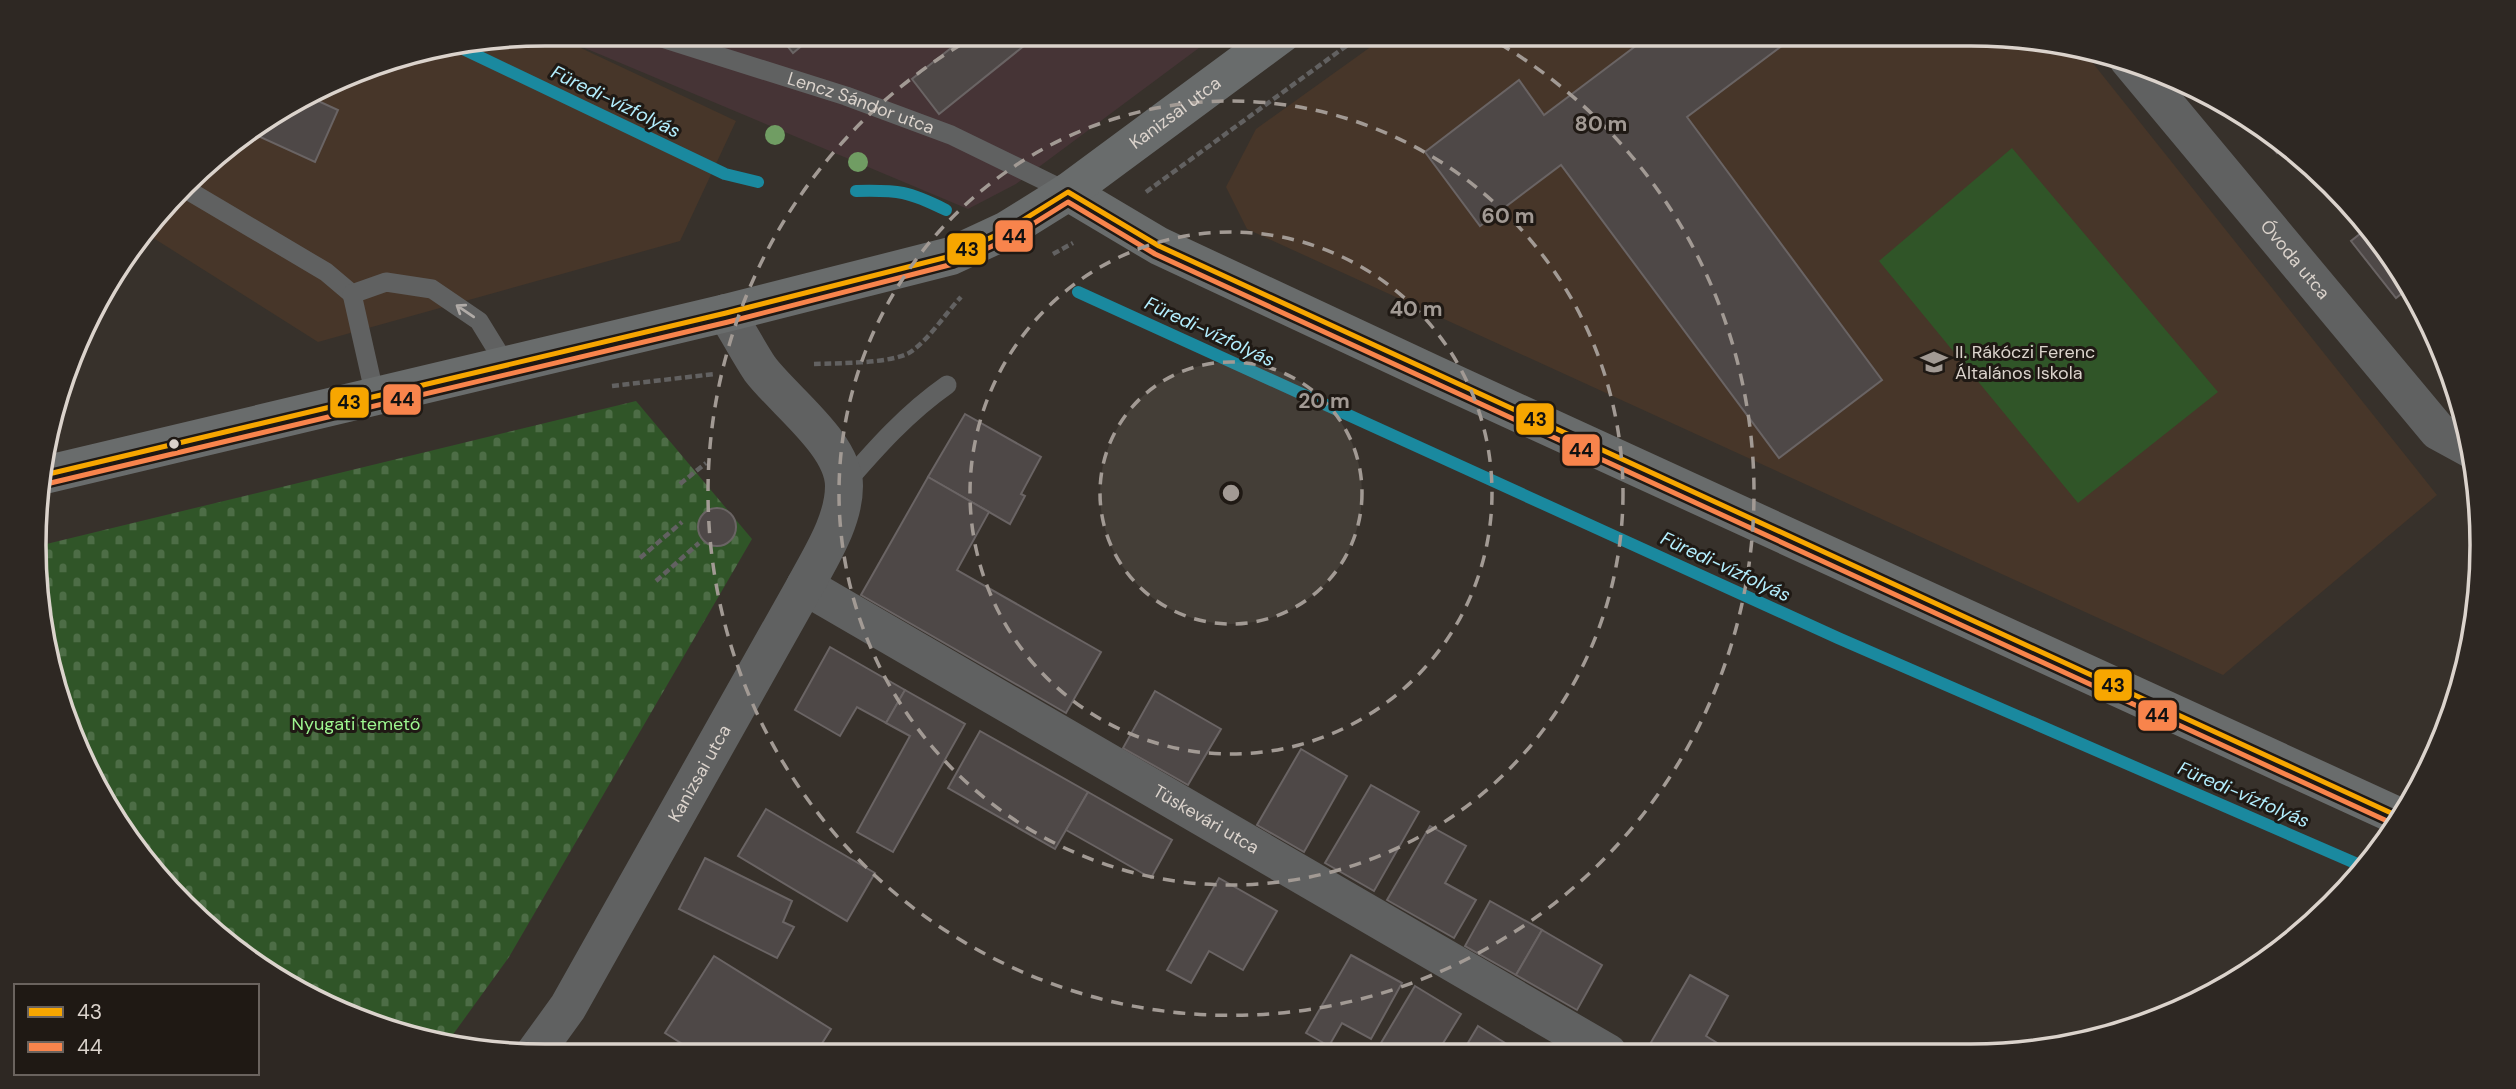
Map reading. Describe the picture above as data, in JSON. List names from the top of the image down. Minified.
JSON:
{"streets":{"street":["Kanizsai utca","Óvoda utca","Tüskevári utca"],"lane":["Lencz Sándor utca"]},"crossings":[["Lencz Sándor utca","Kanizsai utca"],["Kanizsai utca","Tüskevári utca"]],"water":["Füredi-vízfolyás"],"parks":["Nyugati temető"],"places":{"school or university":["II. Rákóczi Ferenc Általános Iskola"]},"lines":["transit line 43","transit line 44"],"legend":["43","44"],"rings":["80 m","60 m","40 m","20 m"]}
